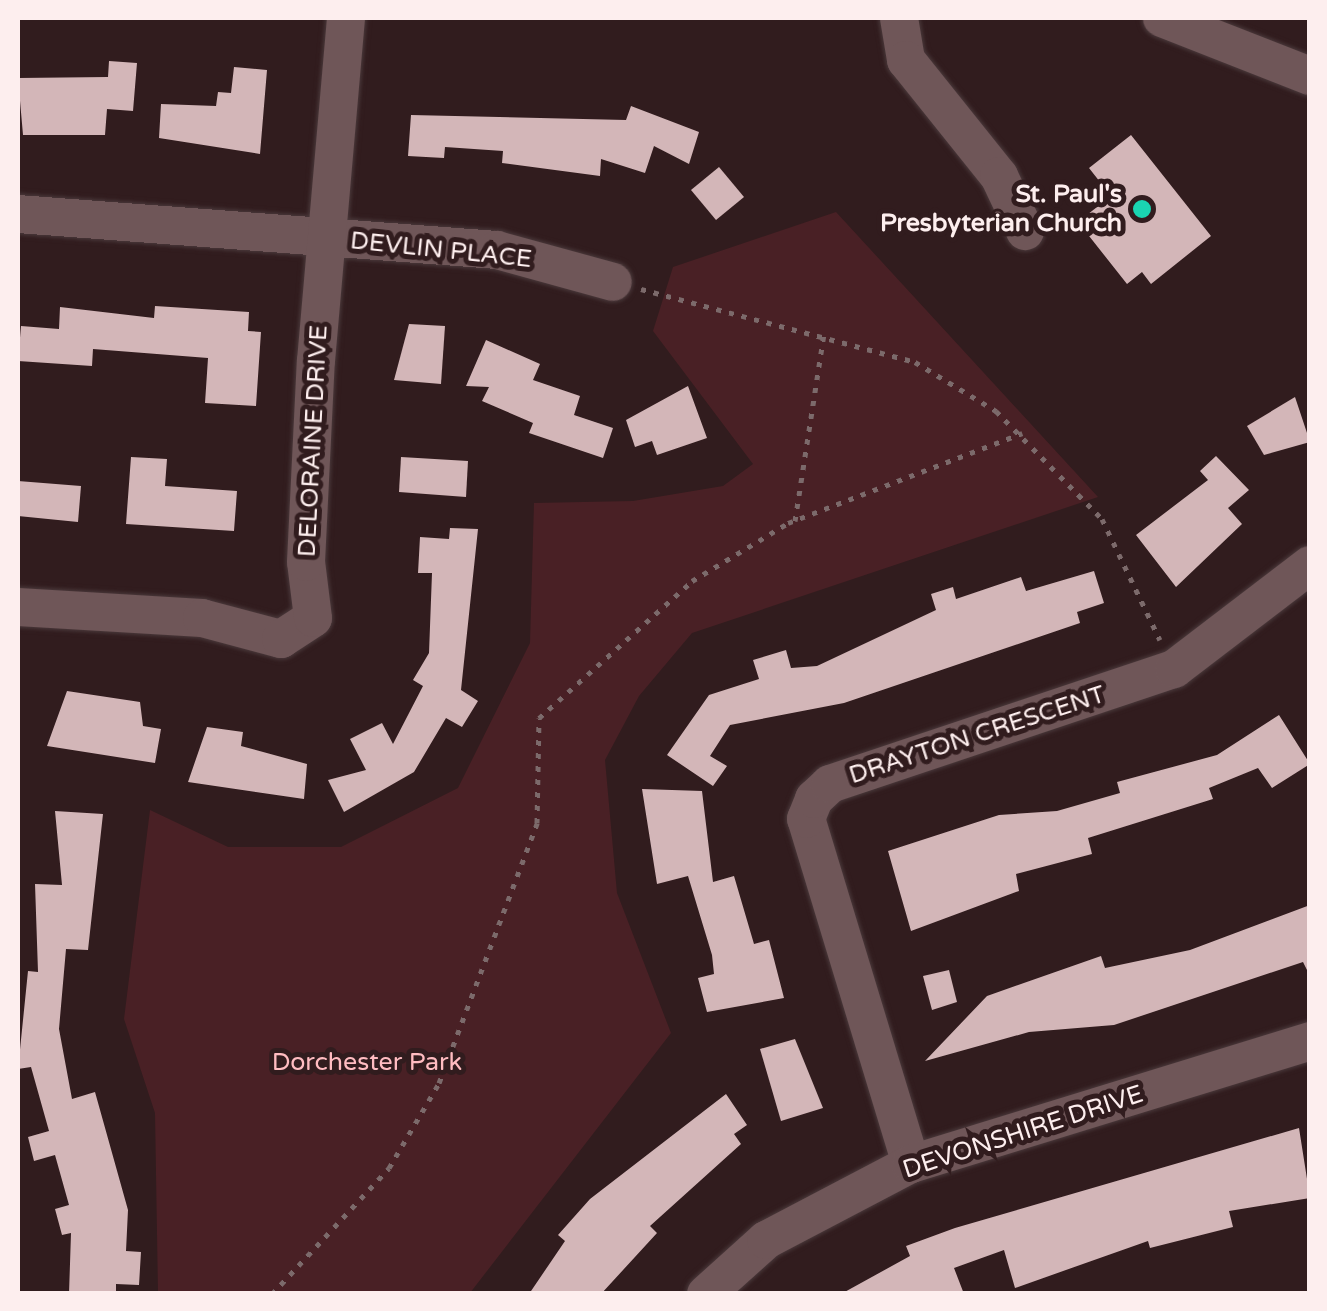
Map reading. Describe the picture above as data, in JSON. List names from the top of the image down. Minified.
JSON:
{"streets":{"street":["DEVLIN PLACE","DELORAINE DRIVE","DRAYTON CRESCENT","DEVONSHIRE DRIVE"]},"crossings":[["DEVLIN PLACE","DELORAINE DRIVE"],["DRAYTON CRESCENT","DEVONSHIRE DRIVE"]],"parks":["Dorchester Park"],"places":["St. Paul's Presbyterian Church"]}
